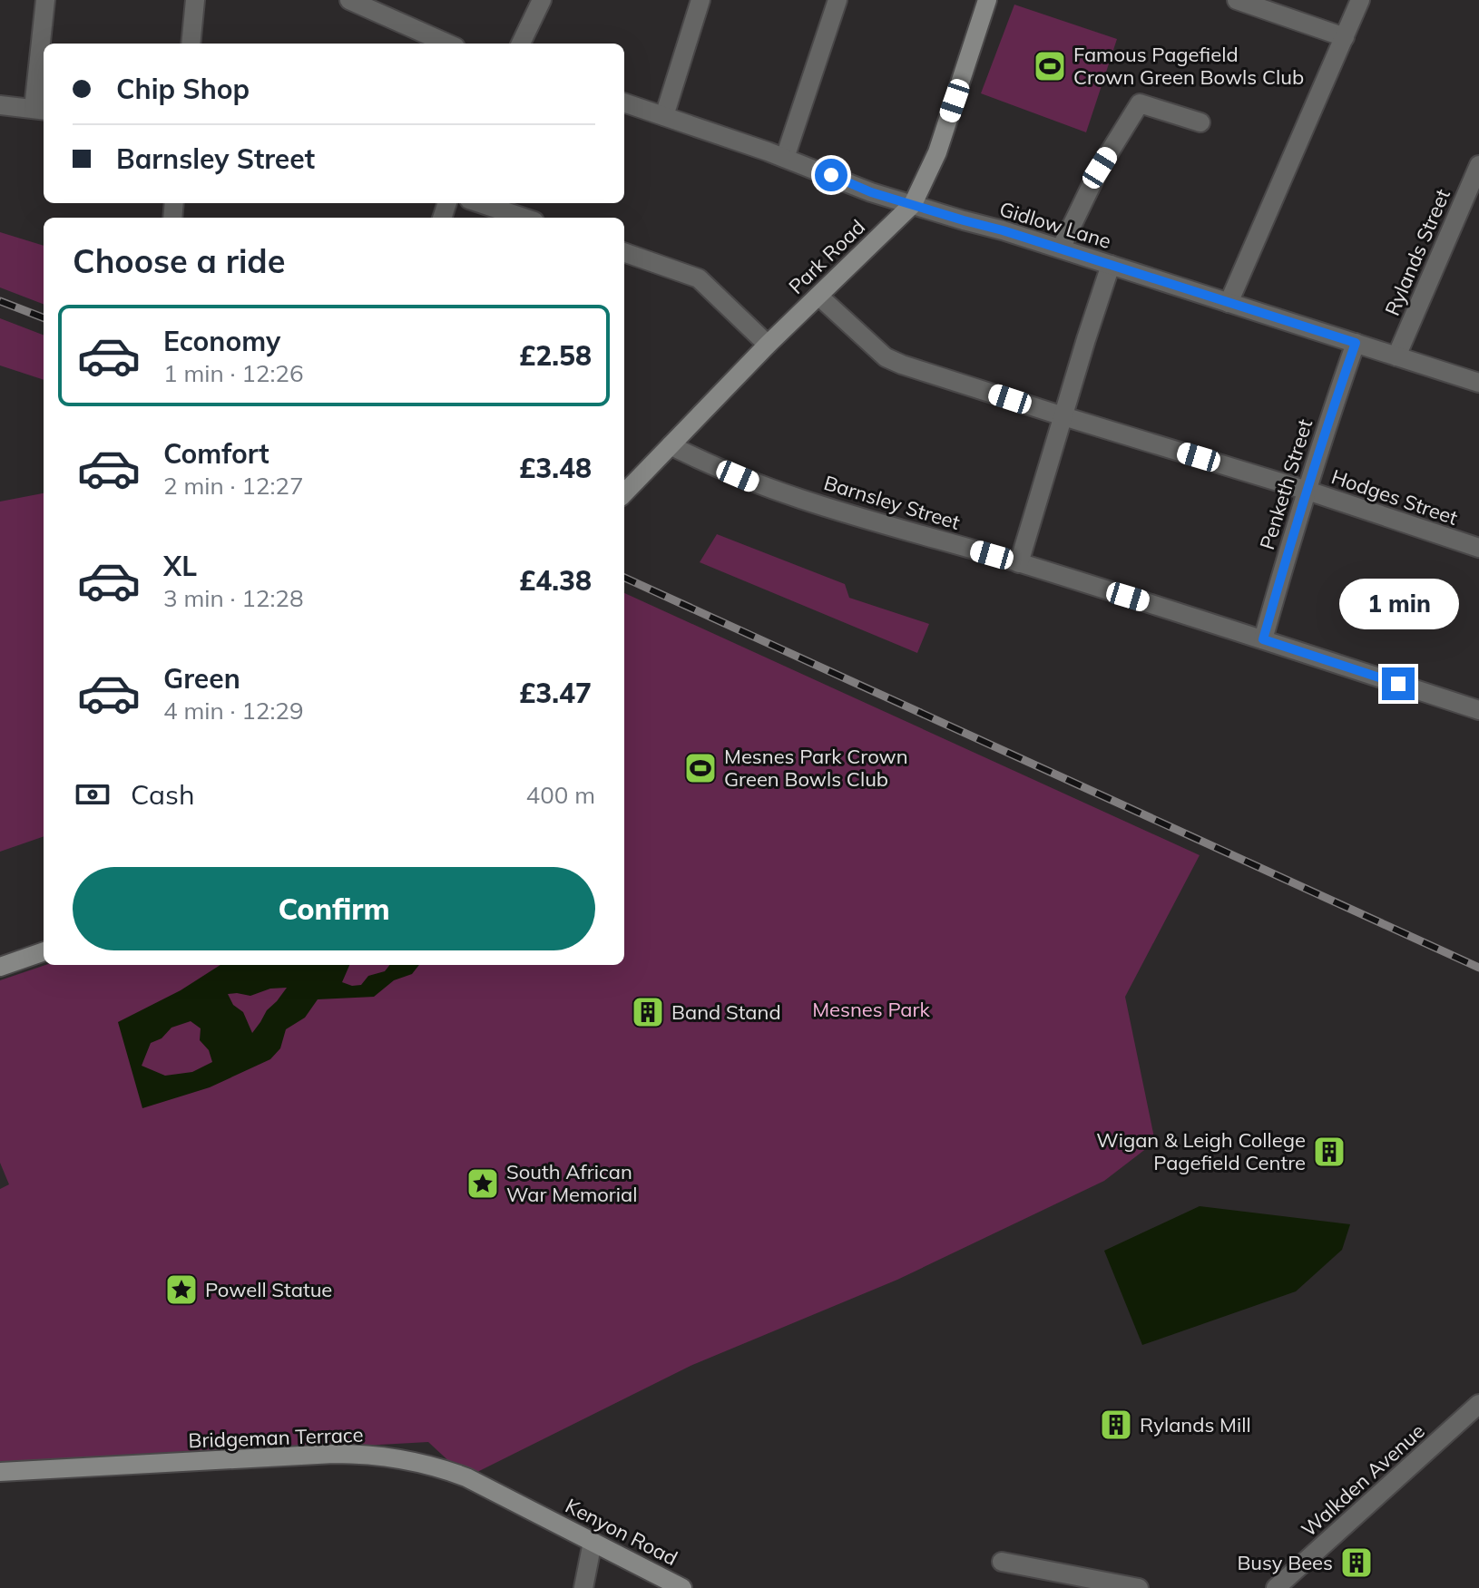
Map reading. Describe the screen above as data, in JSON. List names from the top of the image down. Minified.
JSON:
{"streets":{"main road":["Park Road","Bridgeman Terrace","Kenyon Road"],"street":["Gidlow Lane","Rylands Street","Penketh Street","Hodges Street","Barnsley Street","Walkden Avenue"]},"crossings":[["Gidlow Lane","Rylands Street"],["Gidlow Lane","Park Road"],["Gidlow Lane","Penketh Street"],["Park Road","Hodges Street"],["Park Road","Barnsley Street"],["Penketh Street","Hodges Street"],["Penketh Street","Barnsley Street"],["Bridgeman Terrace","Kenyon Road"]],"parks":["Mesnes Park"],"places":{"sports":["Famous Pagefield Crown Green Bowls Club","Mesnes Park Crown Green Bowls Club"],"building":["Band Stand","Wigan & Leigh College Pagefield Centre","Rylands Mill","Busy Bees"],"place":["South African War Memorial","Powell Statue"]},"page":{"banner":["Chip Shop","Barnsley Street"],"heading":"Choose a ride","list":[{"name":"Economy","note":"1 min · 12:26","value":"£2.58"},{"name":"Comfort","note":"2 min · 12:27","value":"£3.48"},{"name":"XL","note":"3 min · 12:28","value":"£4.38"},{"name":"Green","note":"4 min · 12:29","value":"£3.47"}],"bubble":"1 min","pay":["Cash","400 m"],"buttons":"Confirm"}}
